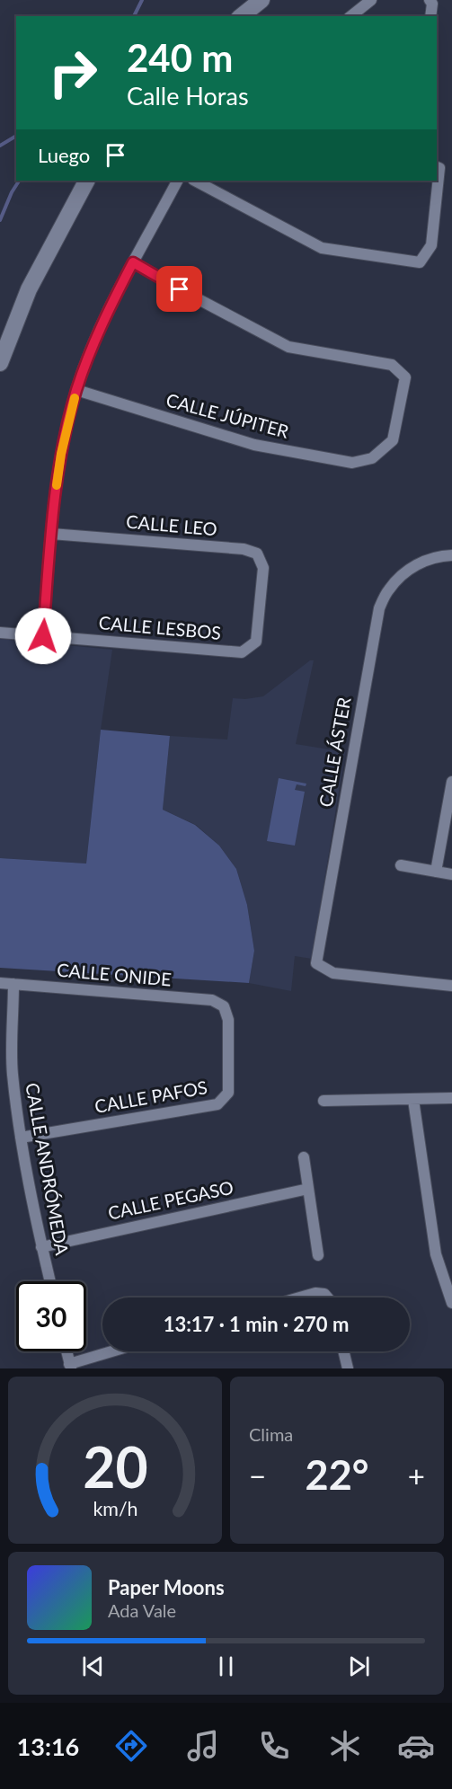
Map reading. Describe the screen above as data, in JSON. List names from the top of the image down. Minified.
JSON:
{"streets":{"street":["CALLE JÚPITER","CALLE LEO","CALLE LESBOS","CALLE ÁSTER","CALLE ONIDE","CALLE PAFOS","CALLE ANDRÓMEDA","CALLE PEGASO"]},"crossings":[["CALLE LEO","CALLE LESBOS"],["CALLE ONIDE","CALLE PAFOS"],["CALLE ONIDE","CALLE ANDRÓMEDA"],["CALLE PAFOS","CALLE ANDRÓMEDA"],["CALLE ANDRÓMEDA","CALLE PEGASO"]],"page":{"turn":["240 m","Calle Horas"],"then":"Luego","limit":"30","trip":"13:17 · 1 min · 270 m","tile":"Clima","heat":["−","22°","+"],"song":["Paper Moons","Ada Vale"],"tabs":"13:16","gauge":["20","km/h"]}}
